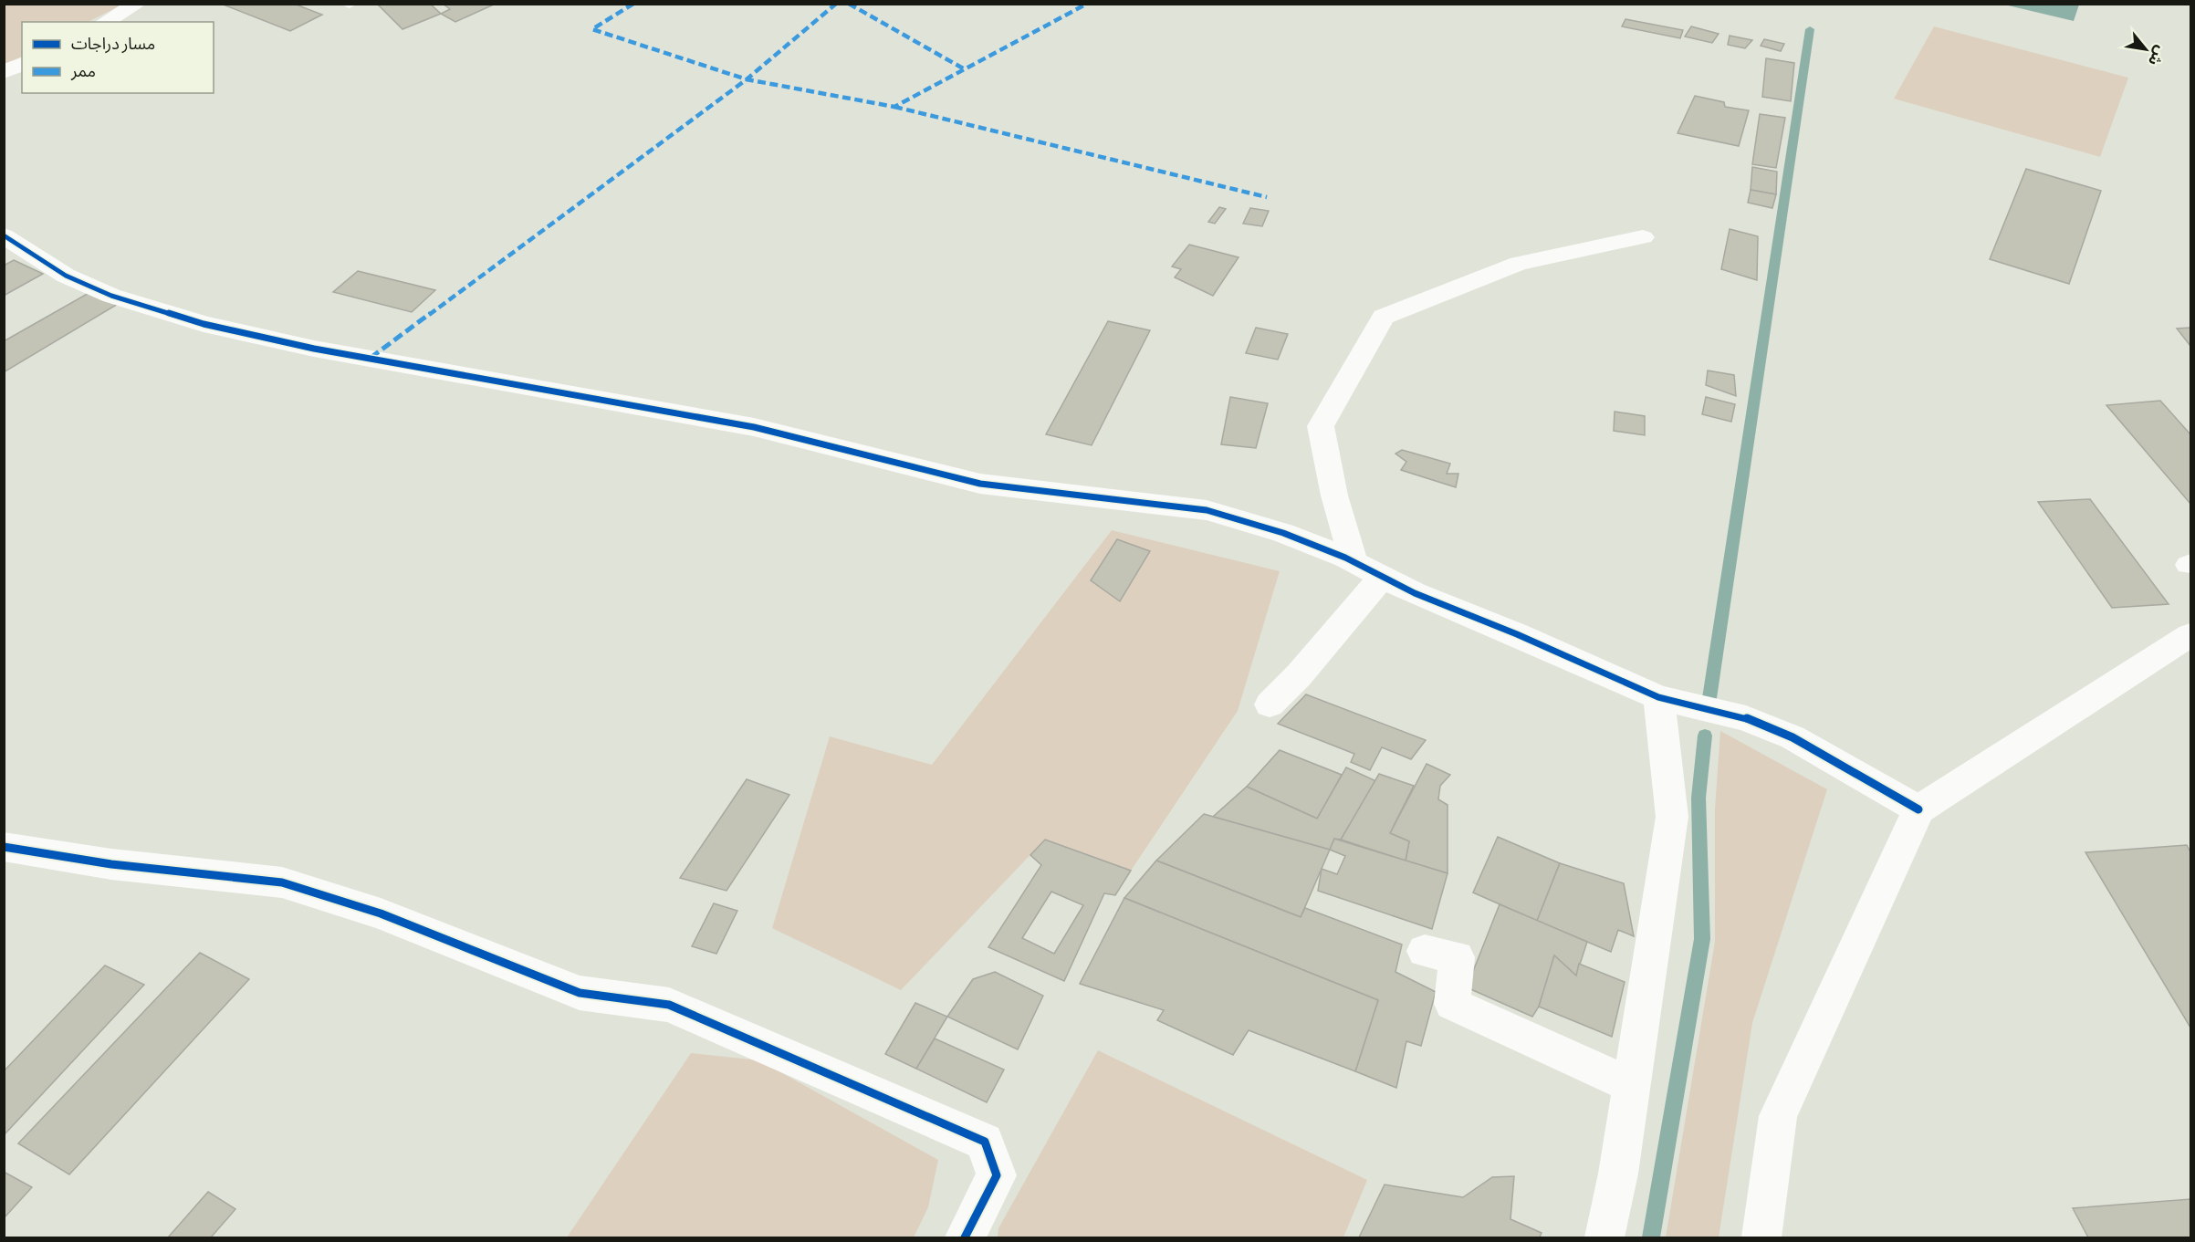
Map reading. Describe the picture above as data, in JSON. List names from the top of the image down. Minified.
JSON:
{"legend":["مسار دراجات","ممر"],"north":"bottom right"}
